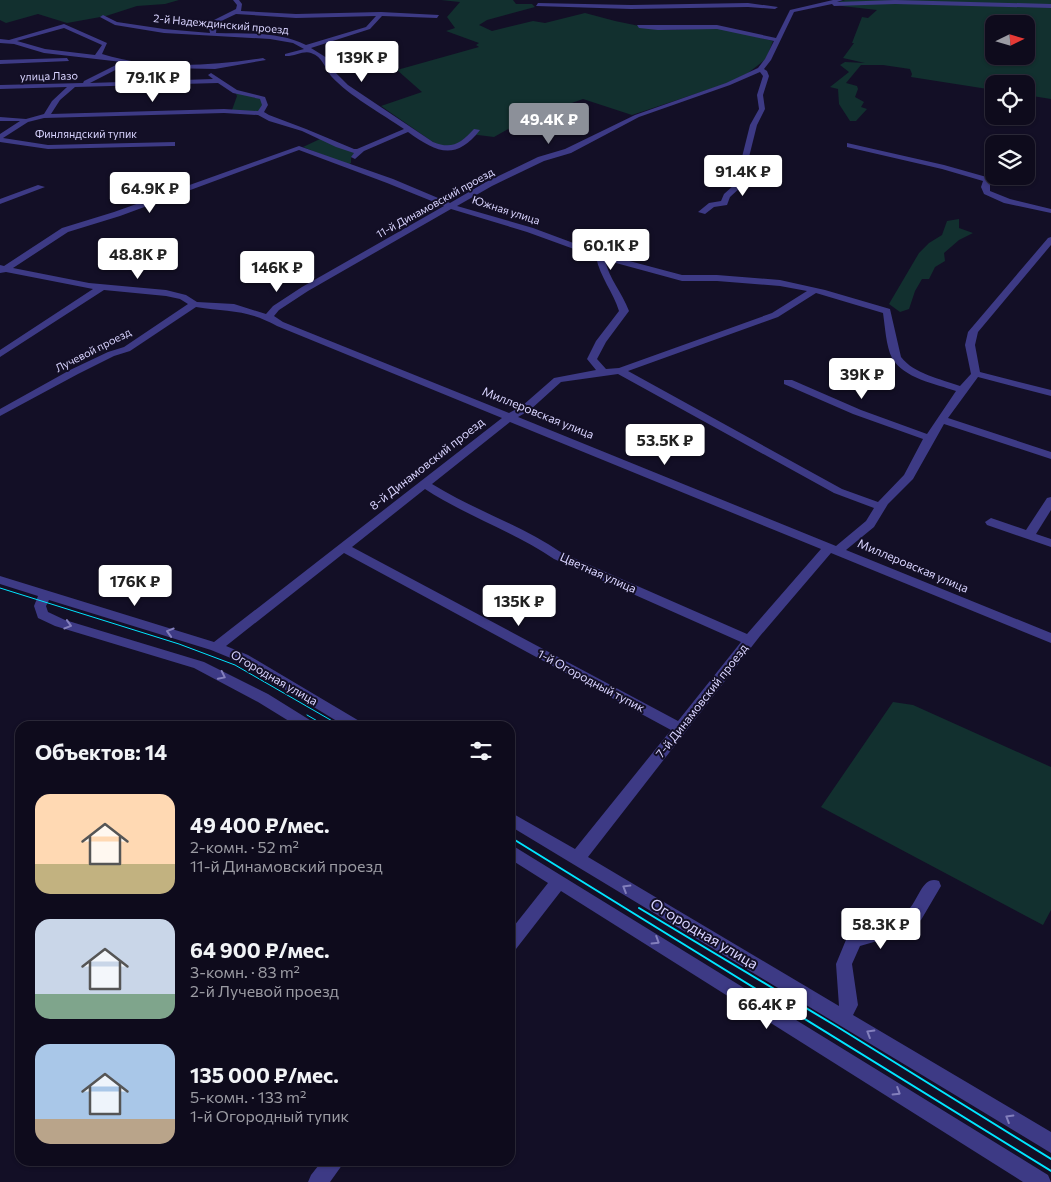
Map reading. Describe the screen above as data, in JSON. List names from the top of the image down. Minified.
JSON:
{"streets":{"street":["2-й Надеждинский проезд","улица Лазо","Финляндский тупик","11-й Динамовский проезд","Южная улица","Лучевой проезд","Миллеровская улица","8-й Динамовский проезд","Цветная улица","Огородная улица","1-й Огородный тупик","7-й Динамовский проезд"]},"crossings":[["11-й Динамовский проезд","Южная улица"],["11-й Динамовский проезд","Миллеровская улица"],["Южная улица","Миллеровская улица"],["Южная улица","8-й Динамовский проезд"],["Южная улица","7-й Динамовский проезд"],["Лучевой проезд","Миллеровская улица"],["Миллеровская улица","8-й Динамовский проезд"],["Миллеровская улица","7-й Динамовский проезд"],["8-й Динамовский проезд","Цветная улица"],["8-й Динамовский проезд","Огородная улица"],["8-й Динамовский проезд","1-й Огородный тупик"],["Цветная улица","7-й Динамовский проезд"],["Огородная улица","7-й Динамовский проезд"],["1-й Огородный тупик","7-й Динамовский проезд"]],"north":"right","page":{"price":["139K ₽","79.1K ₽","49.4K ₽","91.4K ₽","64.9K ₽","60.1K ₽","48.8K ₽","146K ₽","39K ₽","53.5K ₽","176K ₽","135K ₽","58.3K ₽","66.4K ₽"],"heading":"Объектов: 14","list":[{"name":"49 400 ₽/мес.","note":"2-комн. · 52 m² · 11-й Динамовский проезд"},{"name":"64 900 ₽/мес.","note":"3-комн. · 83 m² · 2-й Лучевой проезд"},{"name":"135 000 ₽/мес.","note":"5-комн. · 133 m² · 1-й Огородный тупик"}]}}
